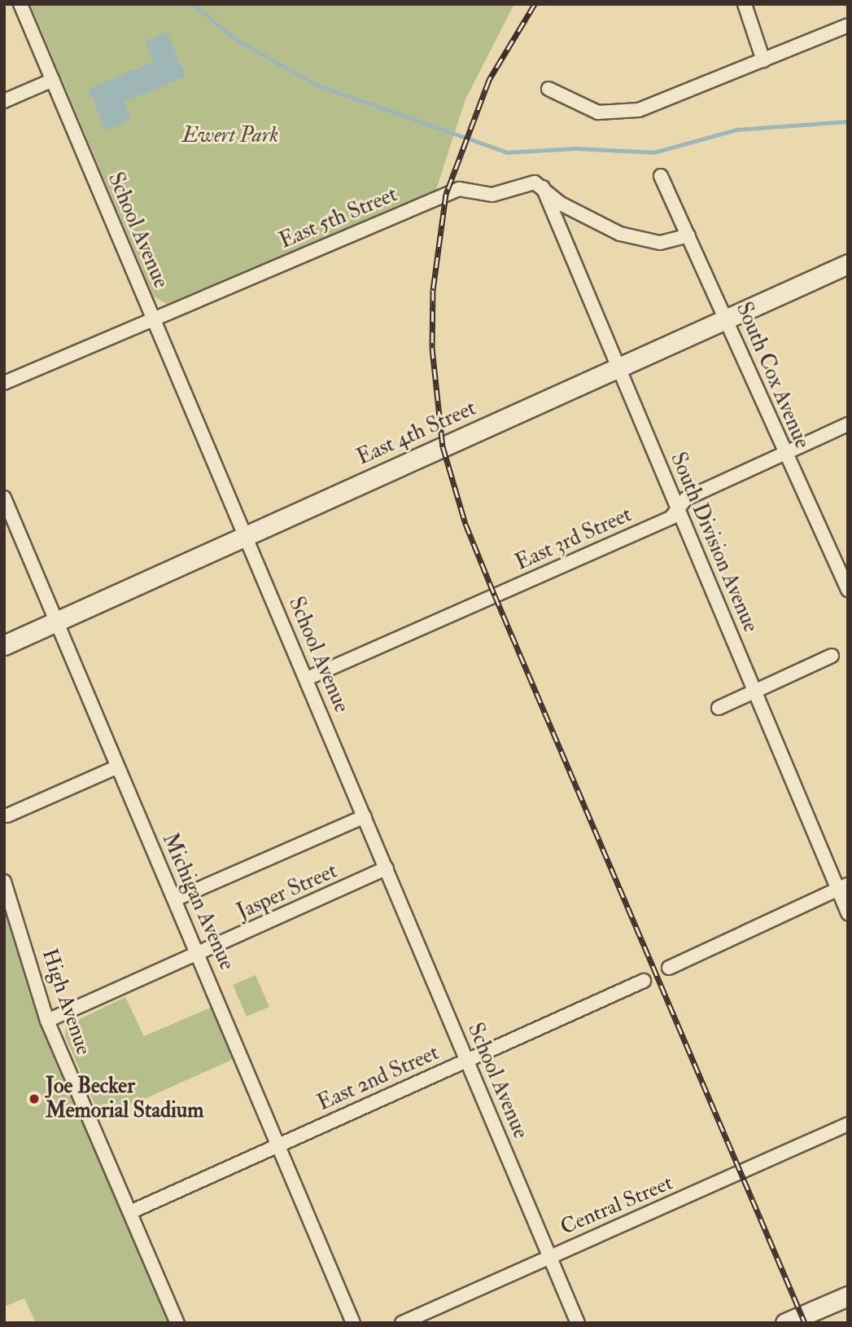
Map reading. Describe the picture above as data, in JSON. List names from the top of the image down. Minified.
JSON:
{"streets":{"street":["East 5th Street","School Avenue","South Cox Avenue","East 4th Street","East 3rd Street","South Division Avenue","Jasper Street","Michigan Avenue","High Avenue","East 2nd Street","Central Street"]},"crossings":[["East 5th Street","School Avenue"],["East 5th Street","South Division Avenue"],["School Avenue","East 4th Street"],["School Avenue","East 3rd Street"],["School Avenue","Jasper Street"],["School Avenue","East 2nd Street"],["School Avenue","Central Street"],["South Cox Avenue","East 4th Street"],["South Cox Avenue","East 3rd Street"],["East 4th Street","South Division Avenue"],["East 4th Street","Michigan Avenue"],["East 3rd Street","South Division Avenue"],["Jasper Street","Michigan Avenue"],["Jasper Street","High Avenue"],["Michigan Avenue","East 2nd Street"],["High Avenue","East 2nd Street"]],"parks":["Ewert Park"],"places":["Joe Becker Memorial Stadium"]}
